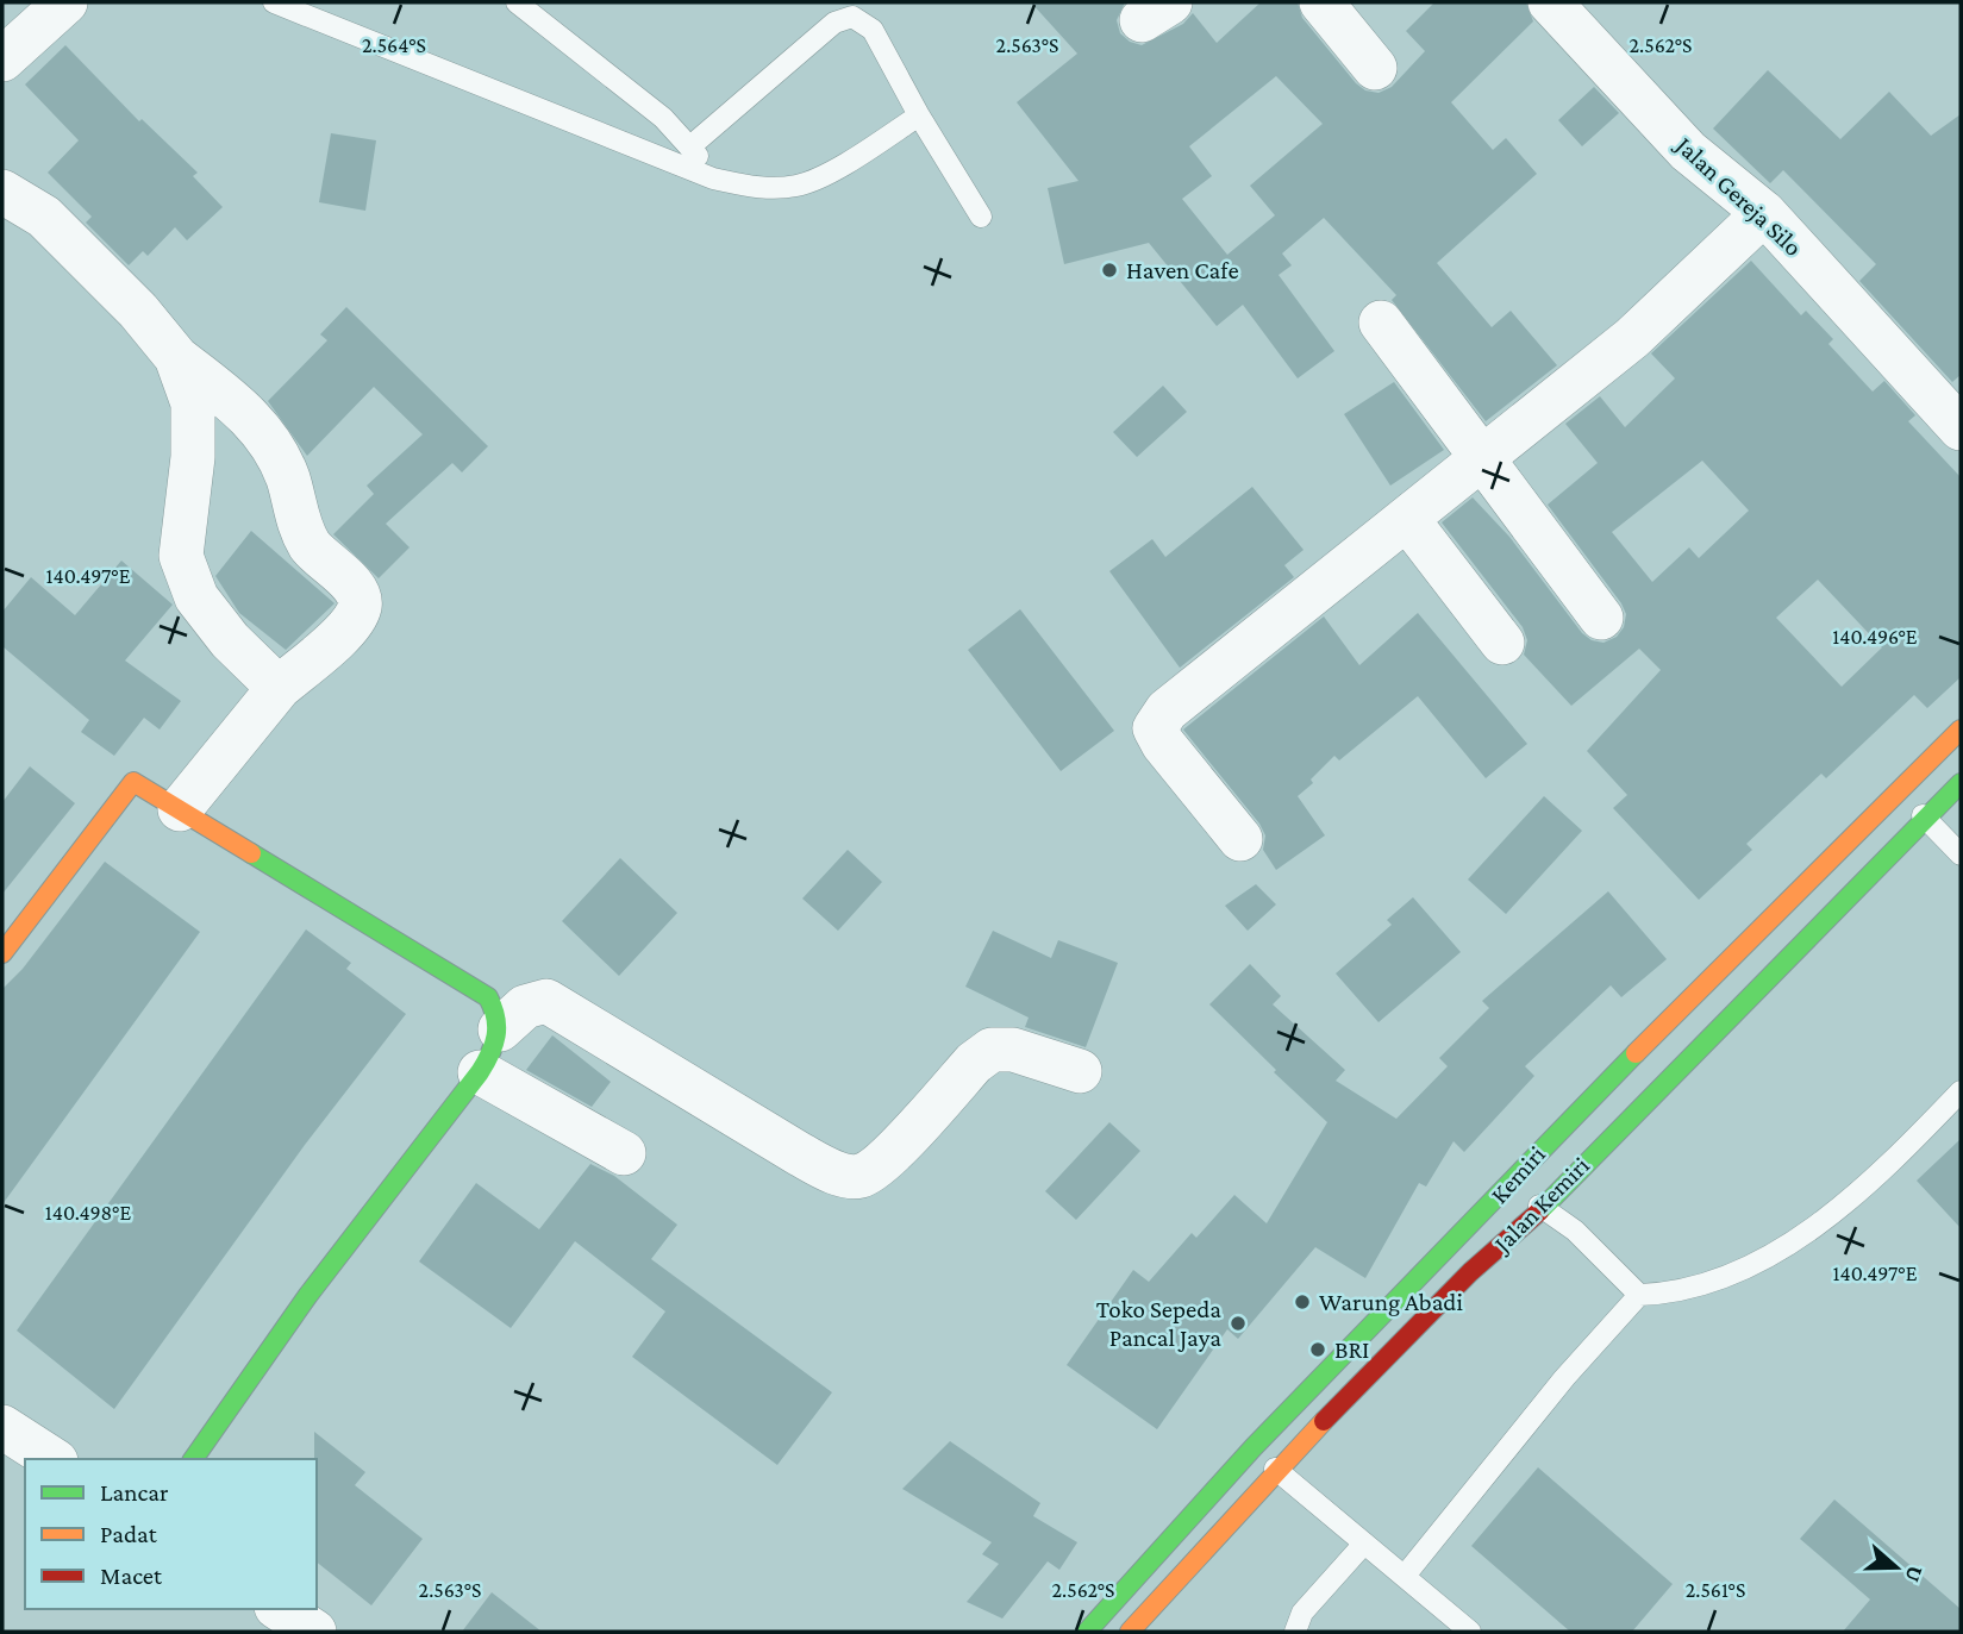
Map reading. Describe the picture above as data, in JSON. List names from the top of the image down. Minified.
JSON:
{"streets":{"main road":["Kemiri","Jalan Kemiri"],"street":["Jalan Gereja Silo"]},"places":["Haven Cafe","Warung Abadi","Toko Sepeda Pancal Jaya","BRI"],"legend":["Lancar","Padat","Macet"],"north":"right","coordinates":["2.562°S","2.564°S","2.563°S","140.497°E","140.496°E","140.498°E","2.561°S"]}
